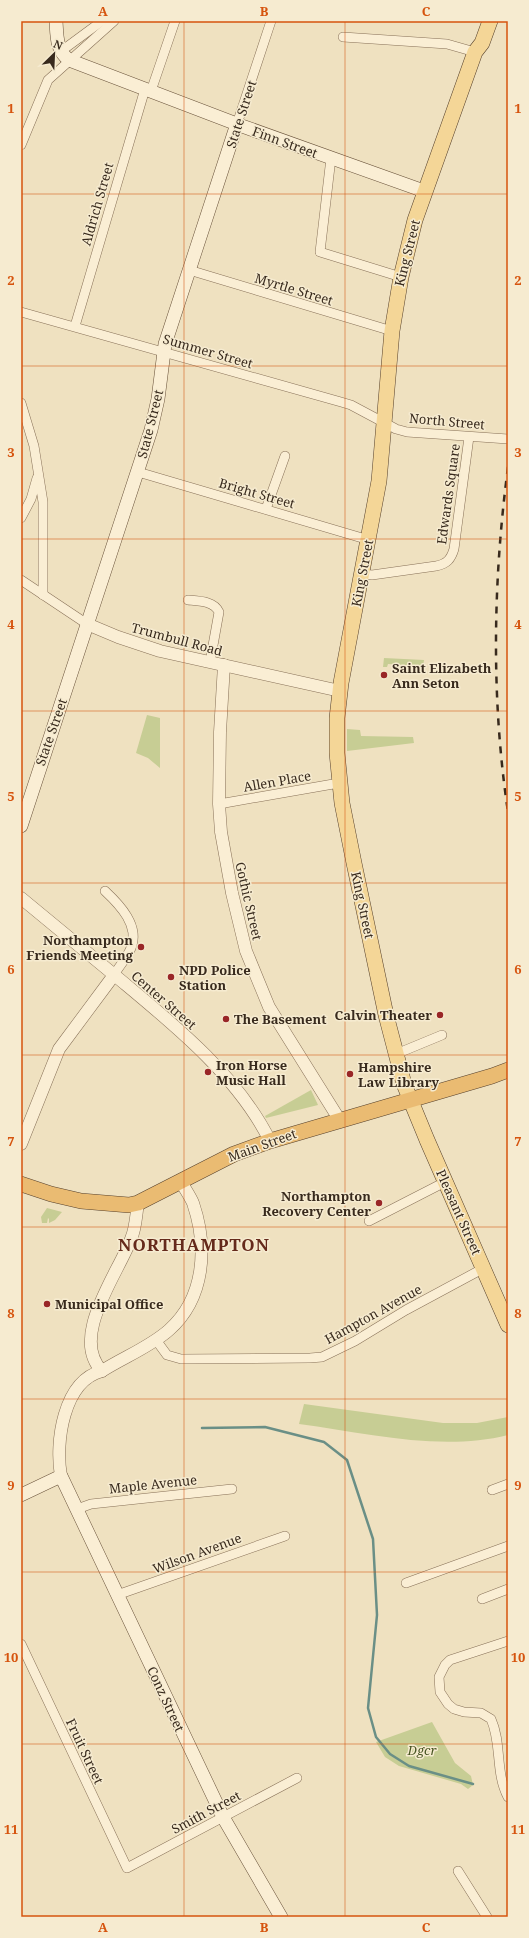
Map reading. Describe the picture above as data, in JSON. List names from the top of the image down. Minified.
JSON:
{"streets":{"highway":["Main Street"],"main road":["State Street","Finn Street","King Street","Pleasant Street","Conz Street"],"street":["Aldrich Street","Myrtle Street","Summer Street","North Street","Bright Street","Edwards Square","Trumbull Road","Allen Place","Gothic Street","Center Street","Hampton Avenue","Maple Avenue","Wilson Avenue","Fruit Street","Smith Street"]},"crossings":[["State Street","Finn Street"],["State Street","Myrtle Street"],["State Street","Summer Street"],["State Street","Bright Street"],["State Street","Trumbull Road"],["Finn Street","Aldrich Street"],["Finn Street","King Street"],["Aldrich Street","Summer Street"],["King Street","Myrtle Street"],["King Street","Summer Street"],["King Street","North Street"],["King Street","Bright Street"],["King Street","Edwards Square"],["King Street","Trumbull Road"],["King Street","Allen Place"],["King Street","Main Street"],["King Street","Pleasant Street"],["Summer Street","North Street"],["North Street","Edwards Square"],["Trumbull Road","Gothic Street"],["Allen Place","Gothic Street"],["Gothic Street","Main Street"],["Center Street","Main Street"],["Main Street","Pleasant Street"],["Pleasant Street","Hampton Avenue"],["Maple Avenue","Conz Street"],["Wilson Avenue","Conz Street"],["Conz Street","Smith Street"],["Fruit Street","Smith Street"]],"districts":["NORTHAMPTON"],"parks":["Dgcr"],"places":["Saint Elizabeth Ann Seton","Northampton Friends Meeting","NPD Police Station","Calvin Theater","The Basement","Iron Horse Music Hall","Hampshire Law Library","Northampton Recovery Center","Municipal Office"],"north":"top right","grid":{"columns":["A","B","C"],"rows":["1","2","3","4","5","6","7","8","9","10","11"]}}
